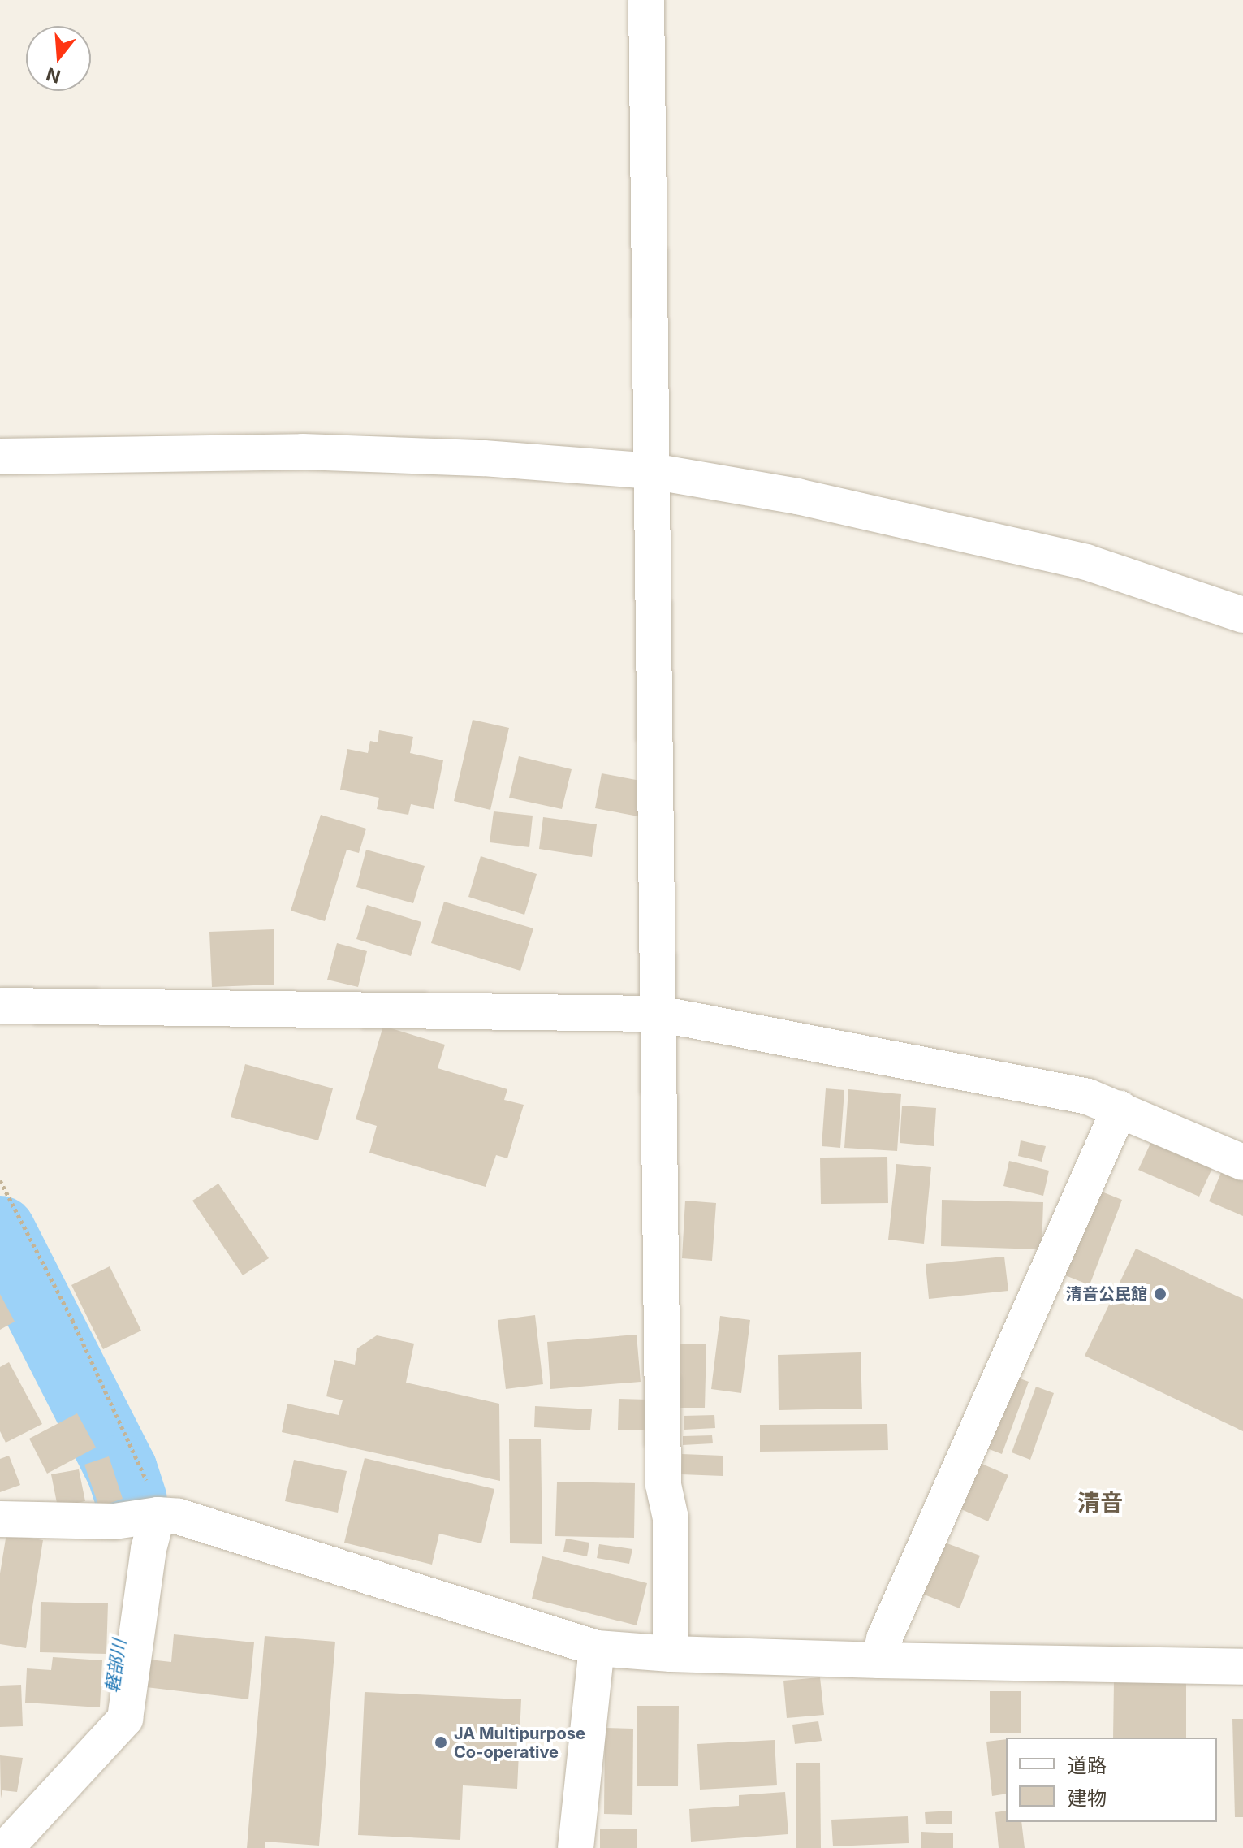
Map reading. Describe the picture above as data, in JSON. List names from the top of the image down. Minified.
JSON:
{"districts":["清音"],"water":["軽部川"],"places":["清音公民館","JA Multipurpose Co-operative"],"legend":["道路","建物"],"north":"bottom"}
